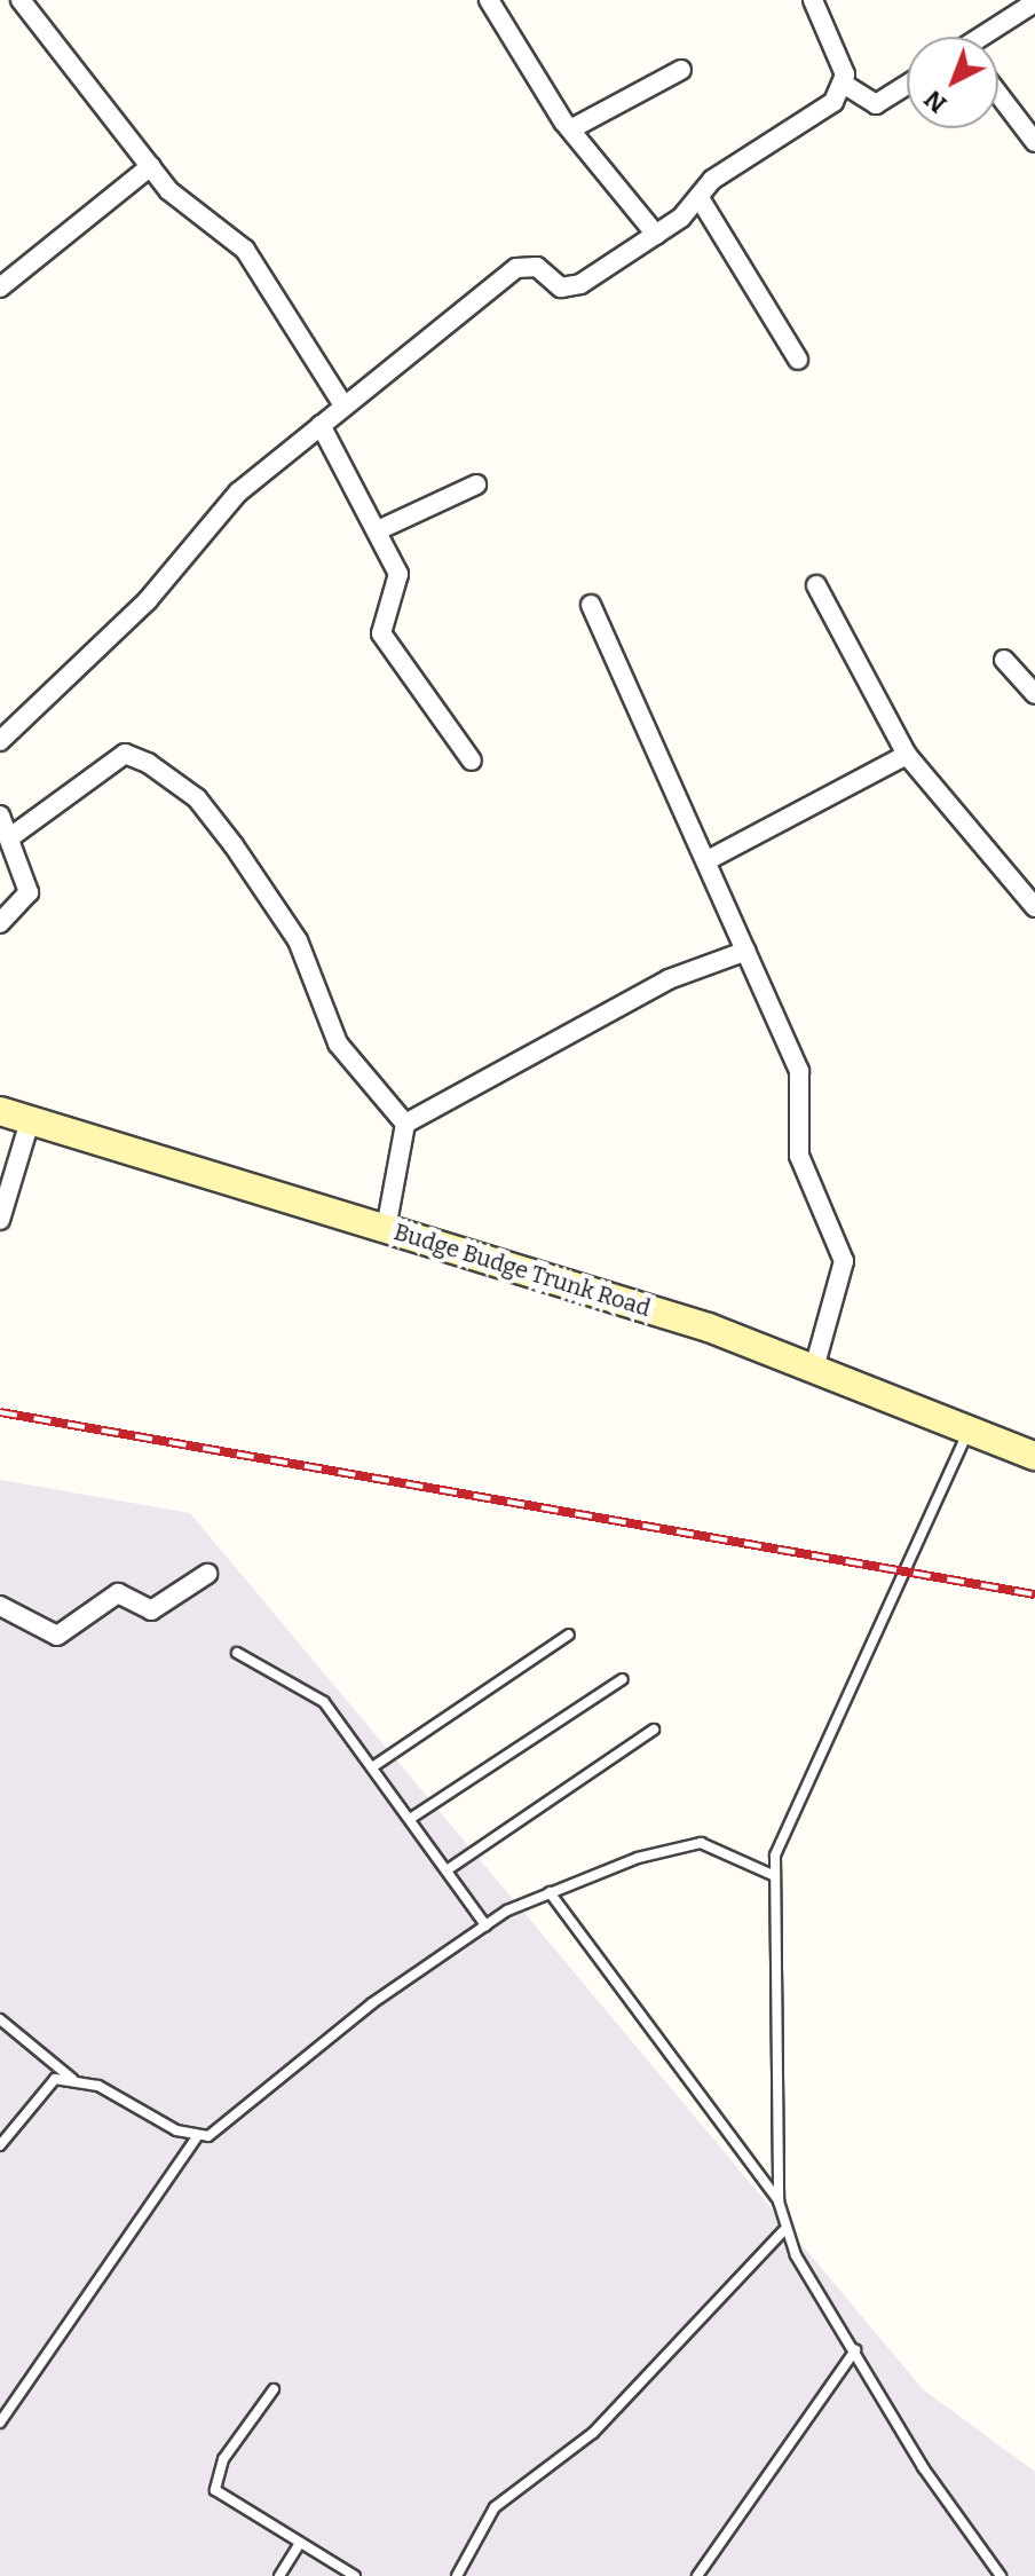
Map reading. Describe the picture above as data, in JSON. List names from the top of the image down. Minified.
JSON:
{"streets":{"main road":["Budge Budge Trunk Road"]},"north":"bottom left"}
